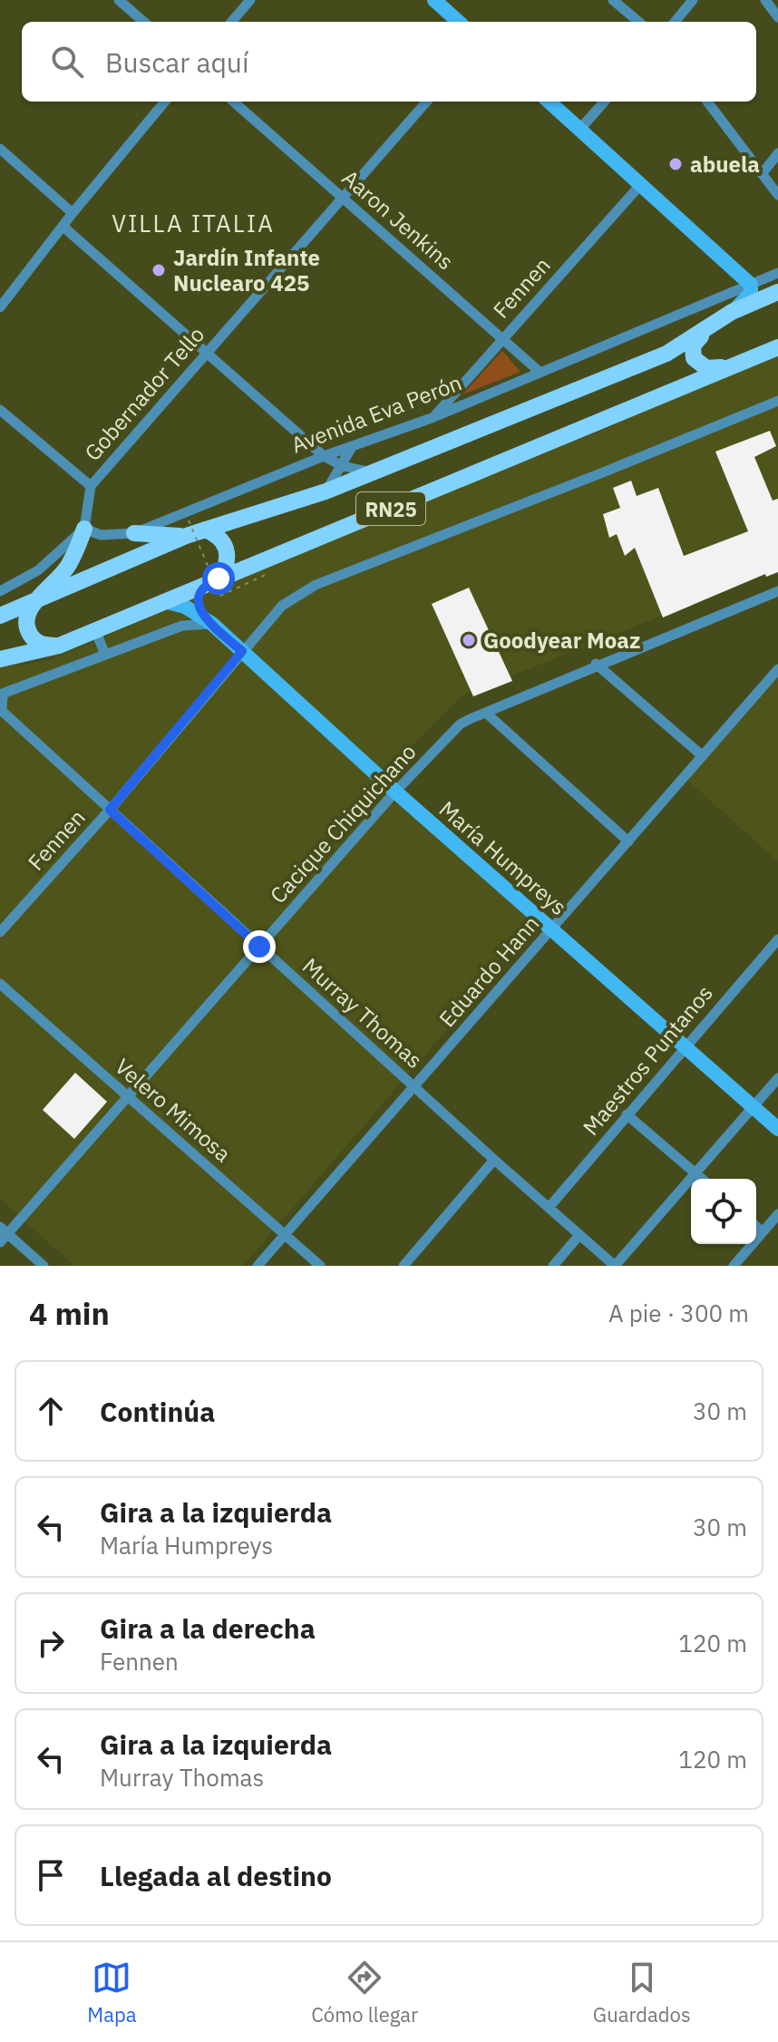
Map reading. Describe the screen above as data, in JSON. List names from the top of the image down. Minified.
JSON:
{"streets":{"main road":["RN25"],"street":["Aaron Jenkins","Fennen","Gobernador Tello","Avenida Eva Perón","Cacique Chiquichano","María Humpreys","Eduardo Hann","Murray Thomas","Maestros Puntanos","Velero Mimosa"]},"crossings":[["Aaron Jenkins","Fennen"],["Aaron Jenkins","Gobernador Tello"],["Aaron Jenkins","Avenida Eva Perón"],["Fennen","Avenida Eva Perón"],["Fennen","María Humpreys"],["Fennen","Murray Thomas"],["Gobernador Tello","Avenida Eva Perón"],["RN25","María Humpreys"],["Cacique Chiquichano","María Humpreys"],["Cacique Chiquichano","Murray Thomas"],["Cacique Chiquichano","Velero Mimosa"],["María Humpreys","Eduardo Hann"],["María Humpreys","Maestros Puntanos"],["Eduardo Hann","Murray Thomas"],["Eduardo Hann","Velero Mimosa"],["Murray Thomas","Maestros Puntanos"]],"districts":["VILLA ITALIA"],"places":["abuela","Jardín Infante Nuclearo 425","Goodyear Moaz"],"page":{"search":"Buscar aquí","heading":["4 min","A pie · 300 m"],"list":[["Continúa","30 m"],["Gira a la izquierda","María Humpreys","30 m"],["Gira a la derecha","Fennen","120 m"],["Gira a la izquierda","Murray Thomas","120 m"],"Llegada al destino"],"nav":["Mapa","Cómo llegar","Guardados"]}}
